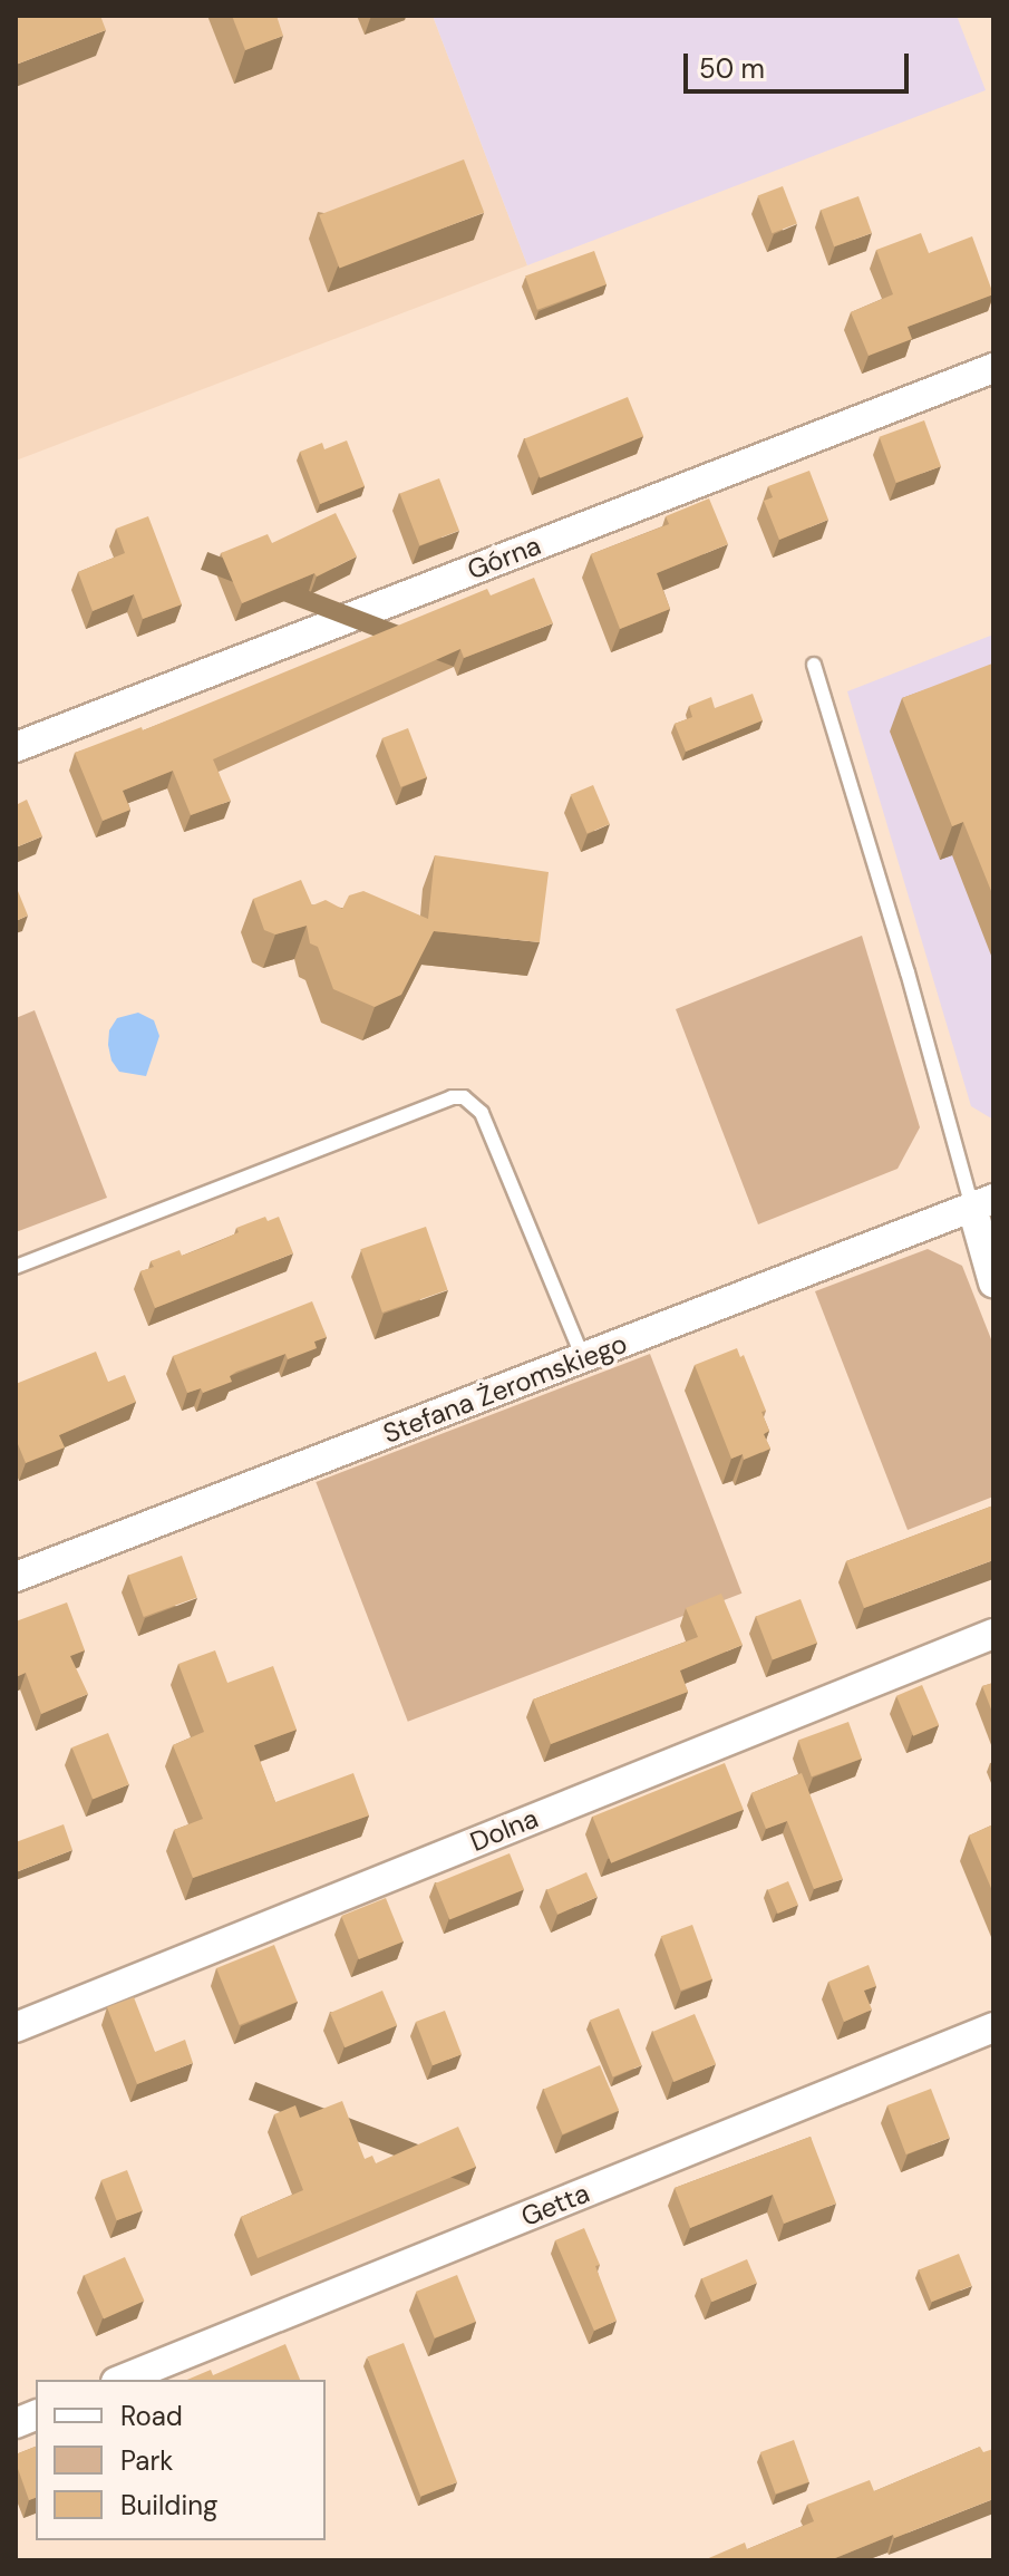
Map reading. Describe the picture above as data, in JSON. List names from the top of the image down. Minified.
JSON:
{"streets":{"street":["Górna","Stefana Żeromskiego","Dolna","Getta"]},"legend":["Road","Park","Building"],"scale_bar":"50 m"}
